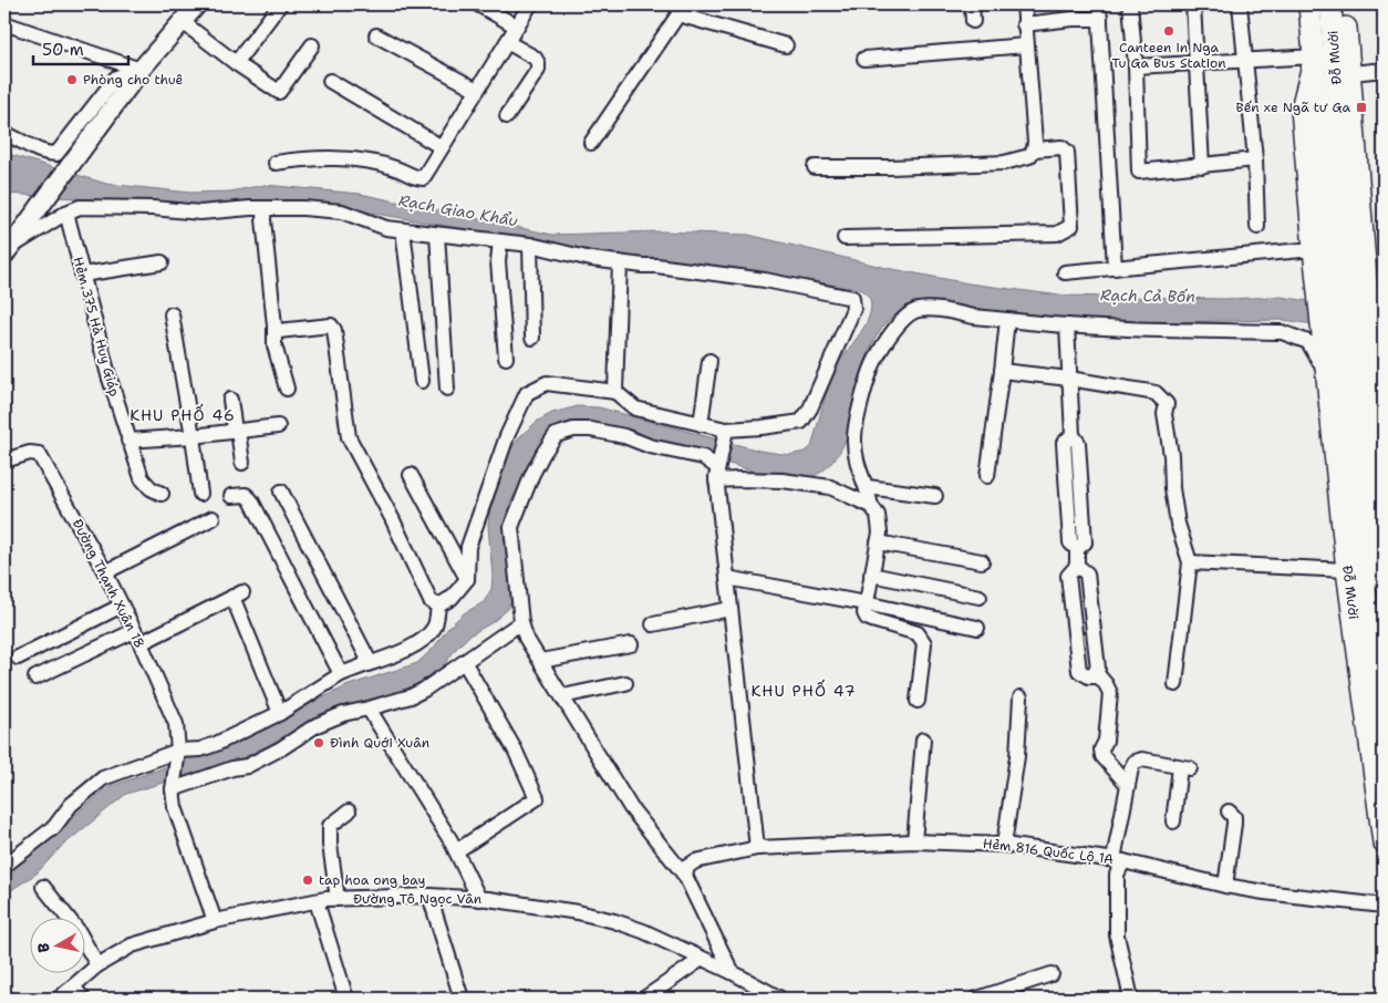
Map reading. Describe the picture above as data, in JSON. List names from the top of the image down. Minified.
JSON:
{"streets":{"highway":["Đỗ Mười"],"street":["Hẻm 375 Hà Huy Giáp","Đường Thạnh Xuân 18","Hẻm 816 Quốc Lộ 1A","Đường Tô Ngọc Vân"]},"crossings":[["Đường Thạnh Xuân 18","Đường Tô Ngọc Vân"]],"districts":["KHU PHỐ 46","KHU PHỐ 47"],"water":["Rạch Giao Khẩu","Rạch Cả Bốn"],"places":{"other":["Canteen in Nga Tu Ga Bus Station","Phòng cho thuê","Đình Quới Xuân","tap hoa ong bay"],"transit":["Bến xe Ngã tư Ga"]},"scale_bar":"50 m","north":"left"}
